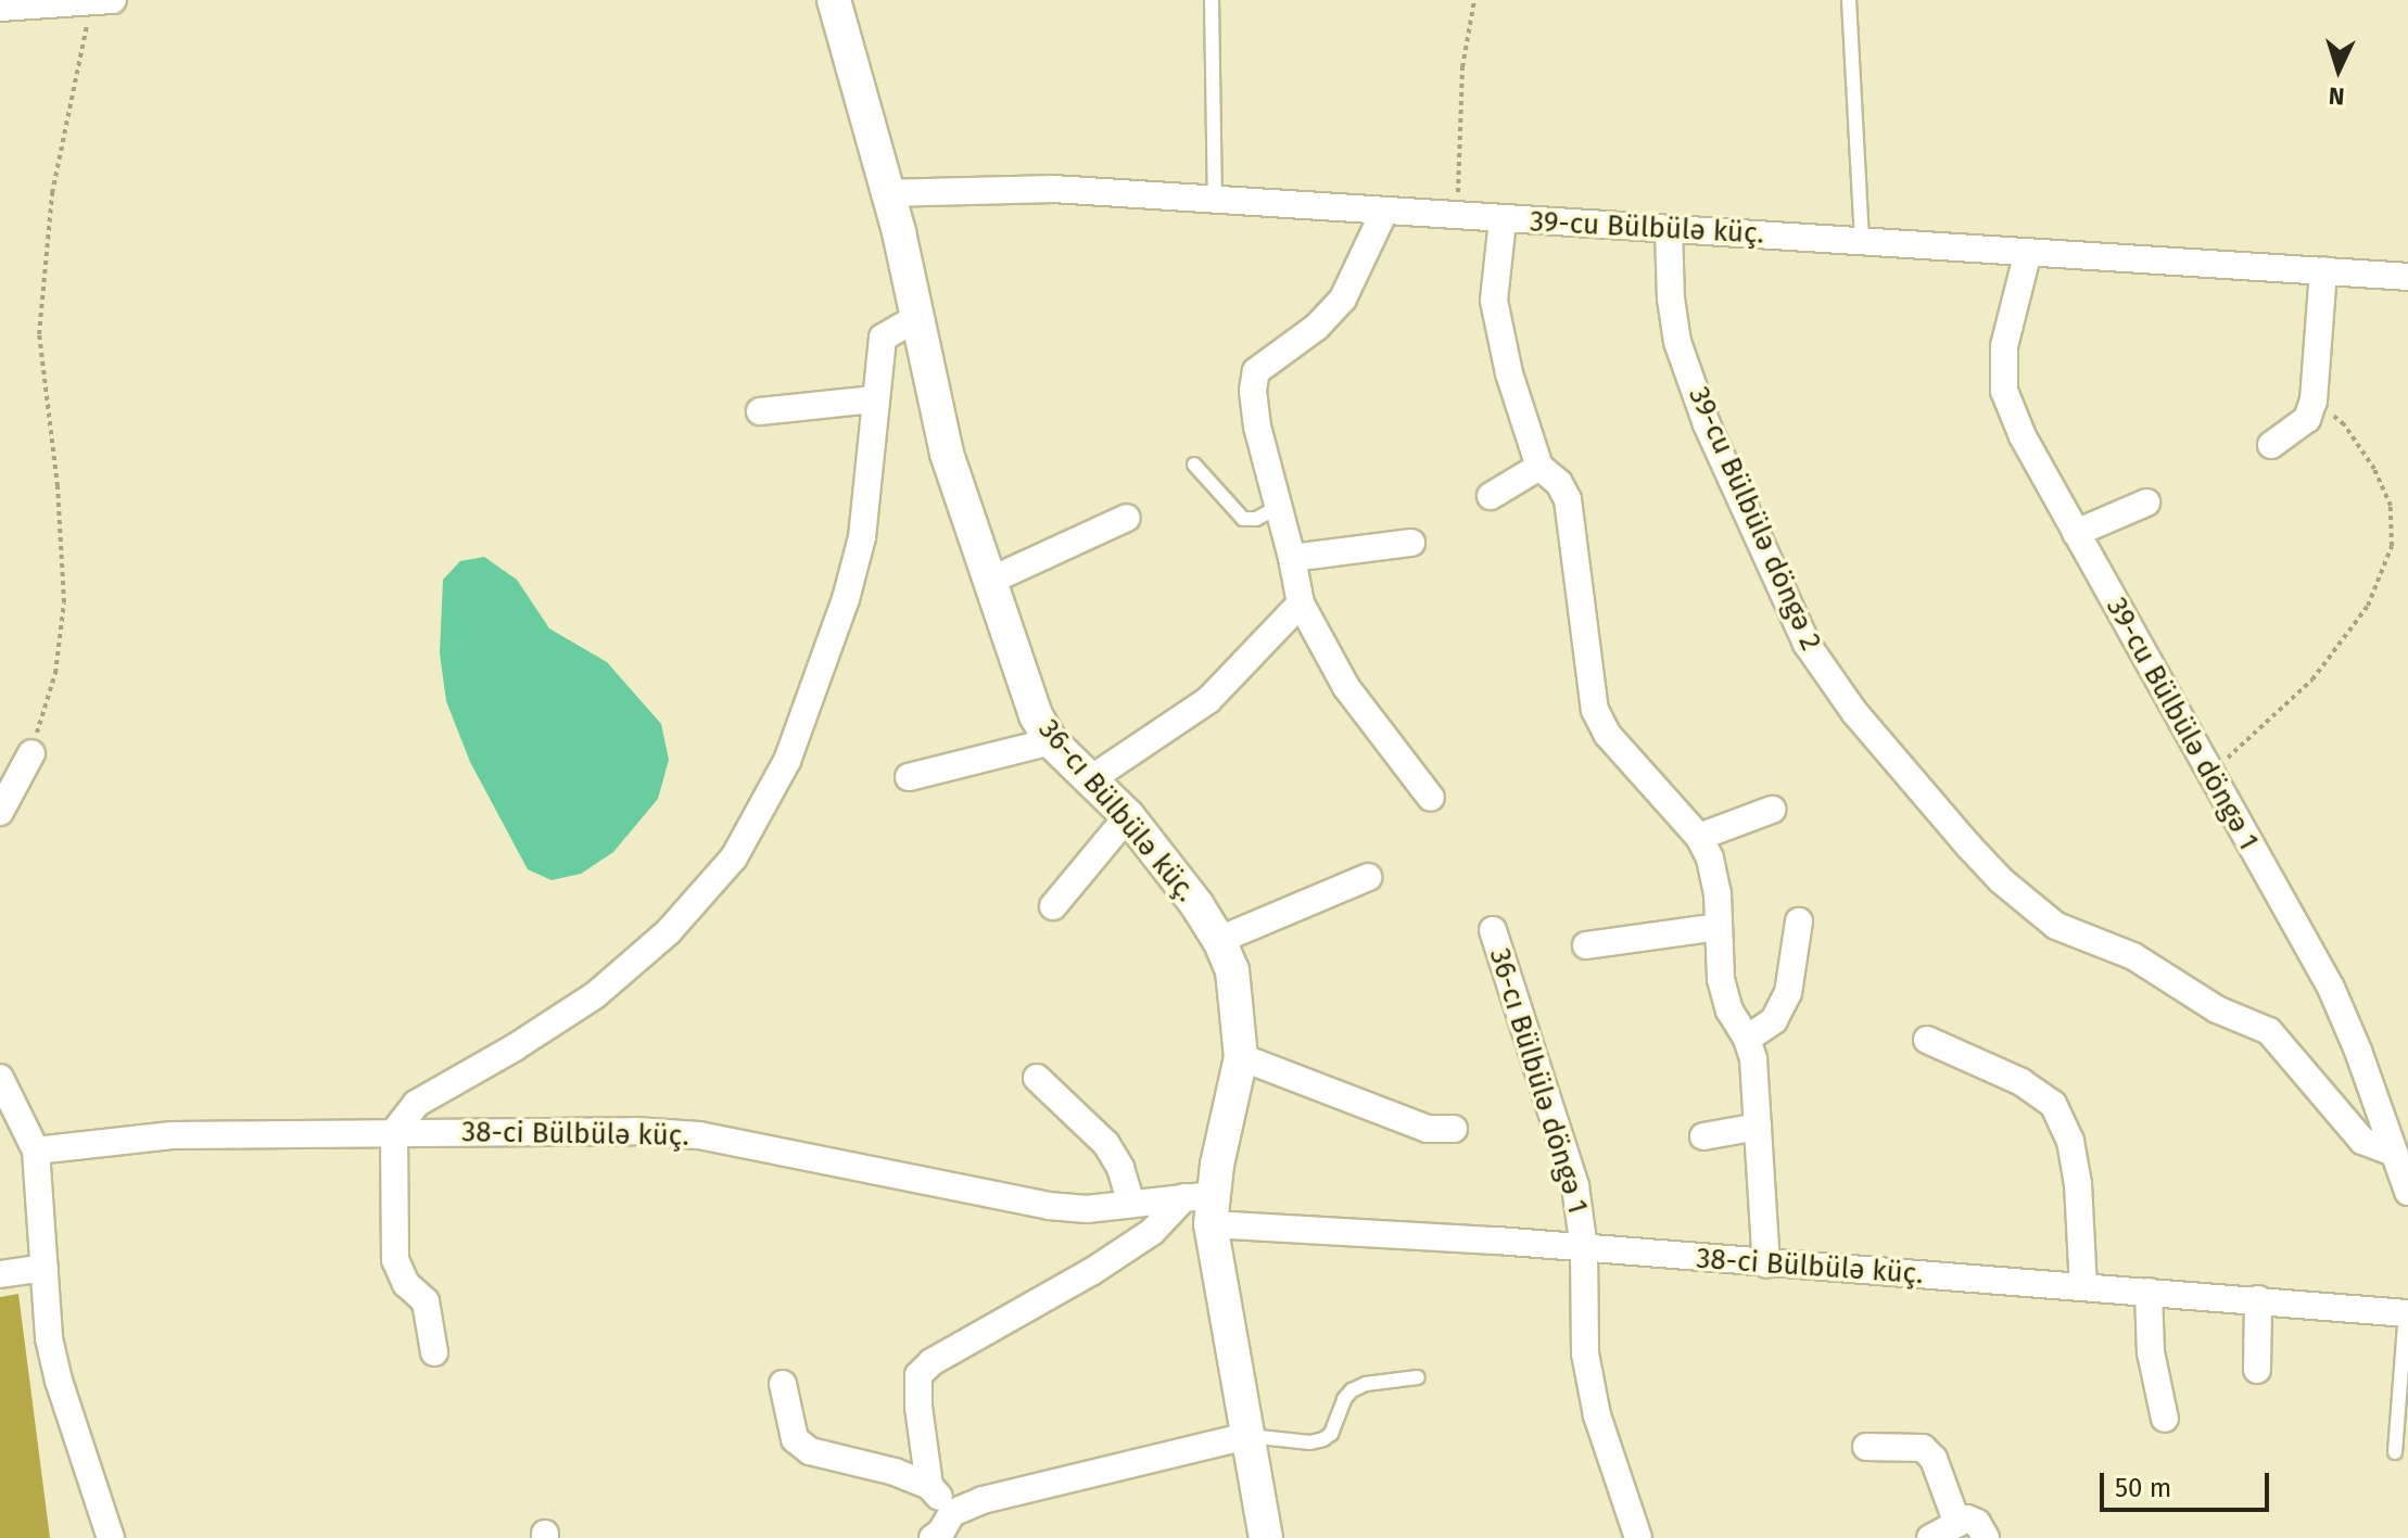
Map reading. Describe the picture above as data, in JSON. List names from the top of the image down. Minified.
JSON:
{"streets":{"street":["39-cu Bülbülə küç.","39-cu Bülbülə döngə 2","39-cu Bülbülə döngə 1","36-cı Bülbülə küç.","36-cı Bülbülə döngə 1","38-ci Bülbülə küç."]},"crossings":[["39-cu Bülbülə küç.","39-cu Bülbülə döngə 2"],["39-cu Bülbülə küç.","39-cu Bülbülə döngə 1"],["39-cu Bülbülə küç.","36-cı Bülbülə küç."],["39-cu Bülbülə döngə 2","39-cu Bülbülə döngə 1"],["36-cı Bülbülə küç.","38-ci Bülbülə küç."],["36-cı Bülbülə döngə 1","38-ci Bülbülə küç."]],"scale_bar":"50 m","north":"bottom"}
